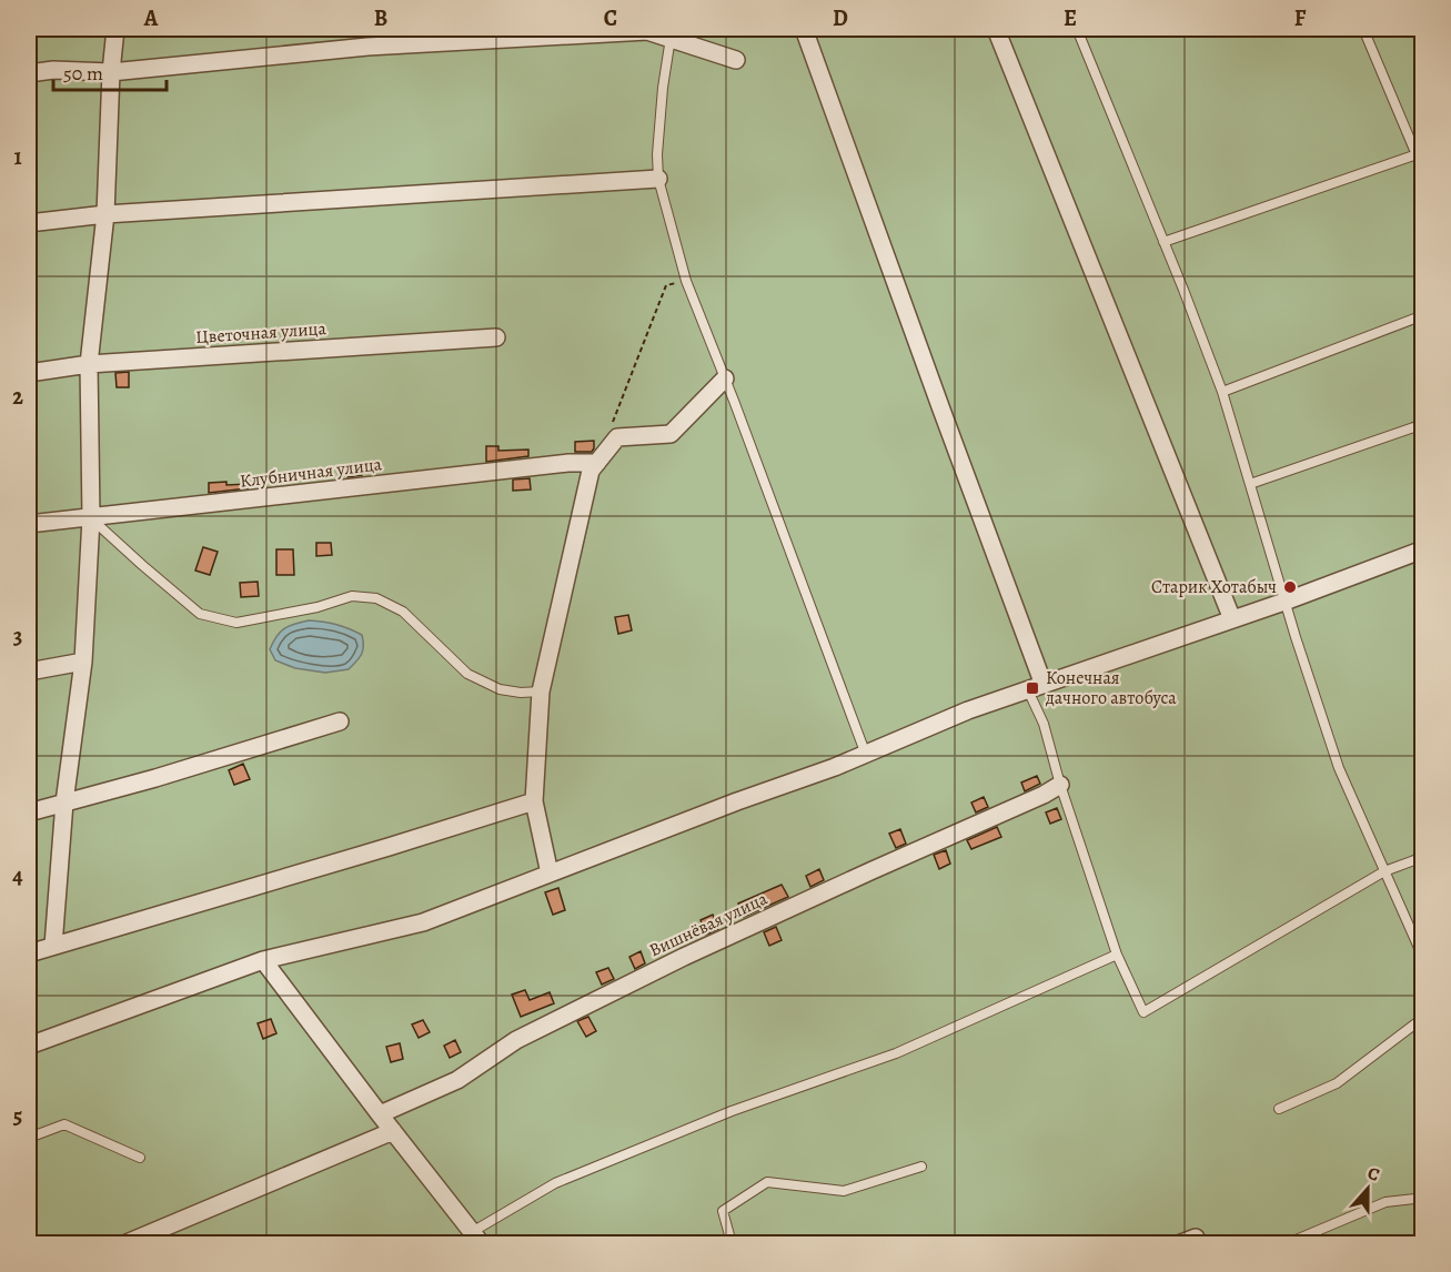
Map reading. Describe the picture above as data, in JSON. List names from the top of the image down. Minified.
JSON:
{"streets":{"street":["Цветочная улица","Клубничная улица","Вишнёвая улица"]},"places":{"other":["Старик Хотабыч"],"transit":["Конечная дачного автобуса"]},"scale_bar":"50 m","north":"top","grid":{"columns":["A","B","C","D","E","F"],"rows":["1","2","3","4","5"]}}
